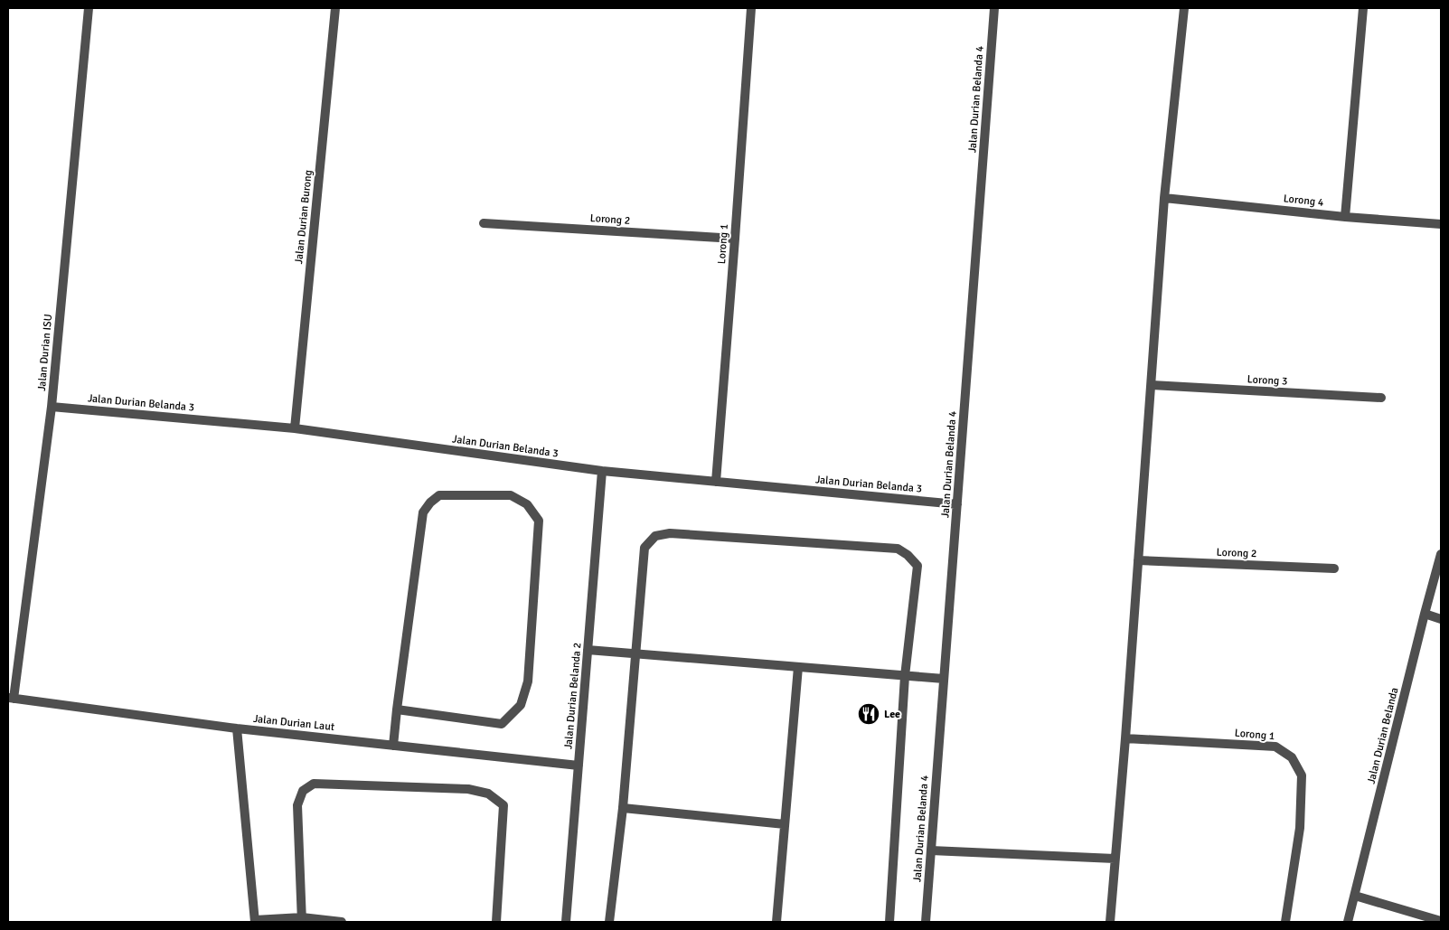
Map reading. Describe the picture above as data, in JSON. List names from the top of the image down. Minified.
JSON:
{"streets":{"street":["Jalan Durian Belanda 4","Lorong 4","Jalan Durian Burong","Lorong 2","Lorong 1","Jalan Durian ISU","Lorong 3","Jalan Durian Belanda 3","Jalan Durian Belanda 2","Jalan Durian Laut","Jalan Durian Belanda"]},"crossings":[["Jalan Durian Belanda 4","Jalan Durian Belanda 3"],["Jalan Durian Burong","Jalan Durian Belanda 3"],["Lorong 2","Lorong 1"],["Lorong 1","Jalan Durian Belanda 3"],["Jalan Durian ISU","Jalan Durian Belanda 3"],["Jalan Durian ISU","Jalan Durian Laut"],["Jalan Durian Belanda 3","Jalan Durian Belanda 2"],["Jalan Durian Belanda 2","Jalan Durian Laut"]],"places":{"restaurant":["Lee"]}}
